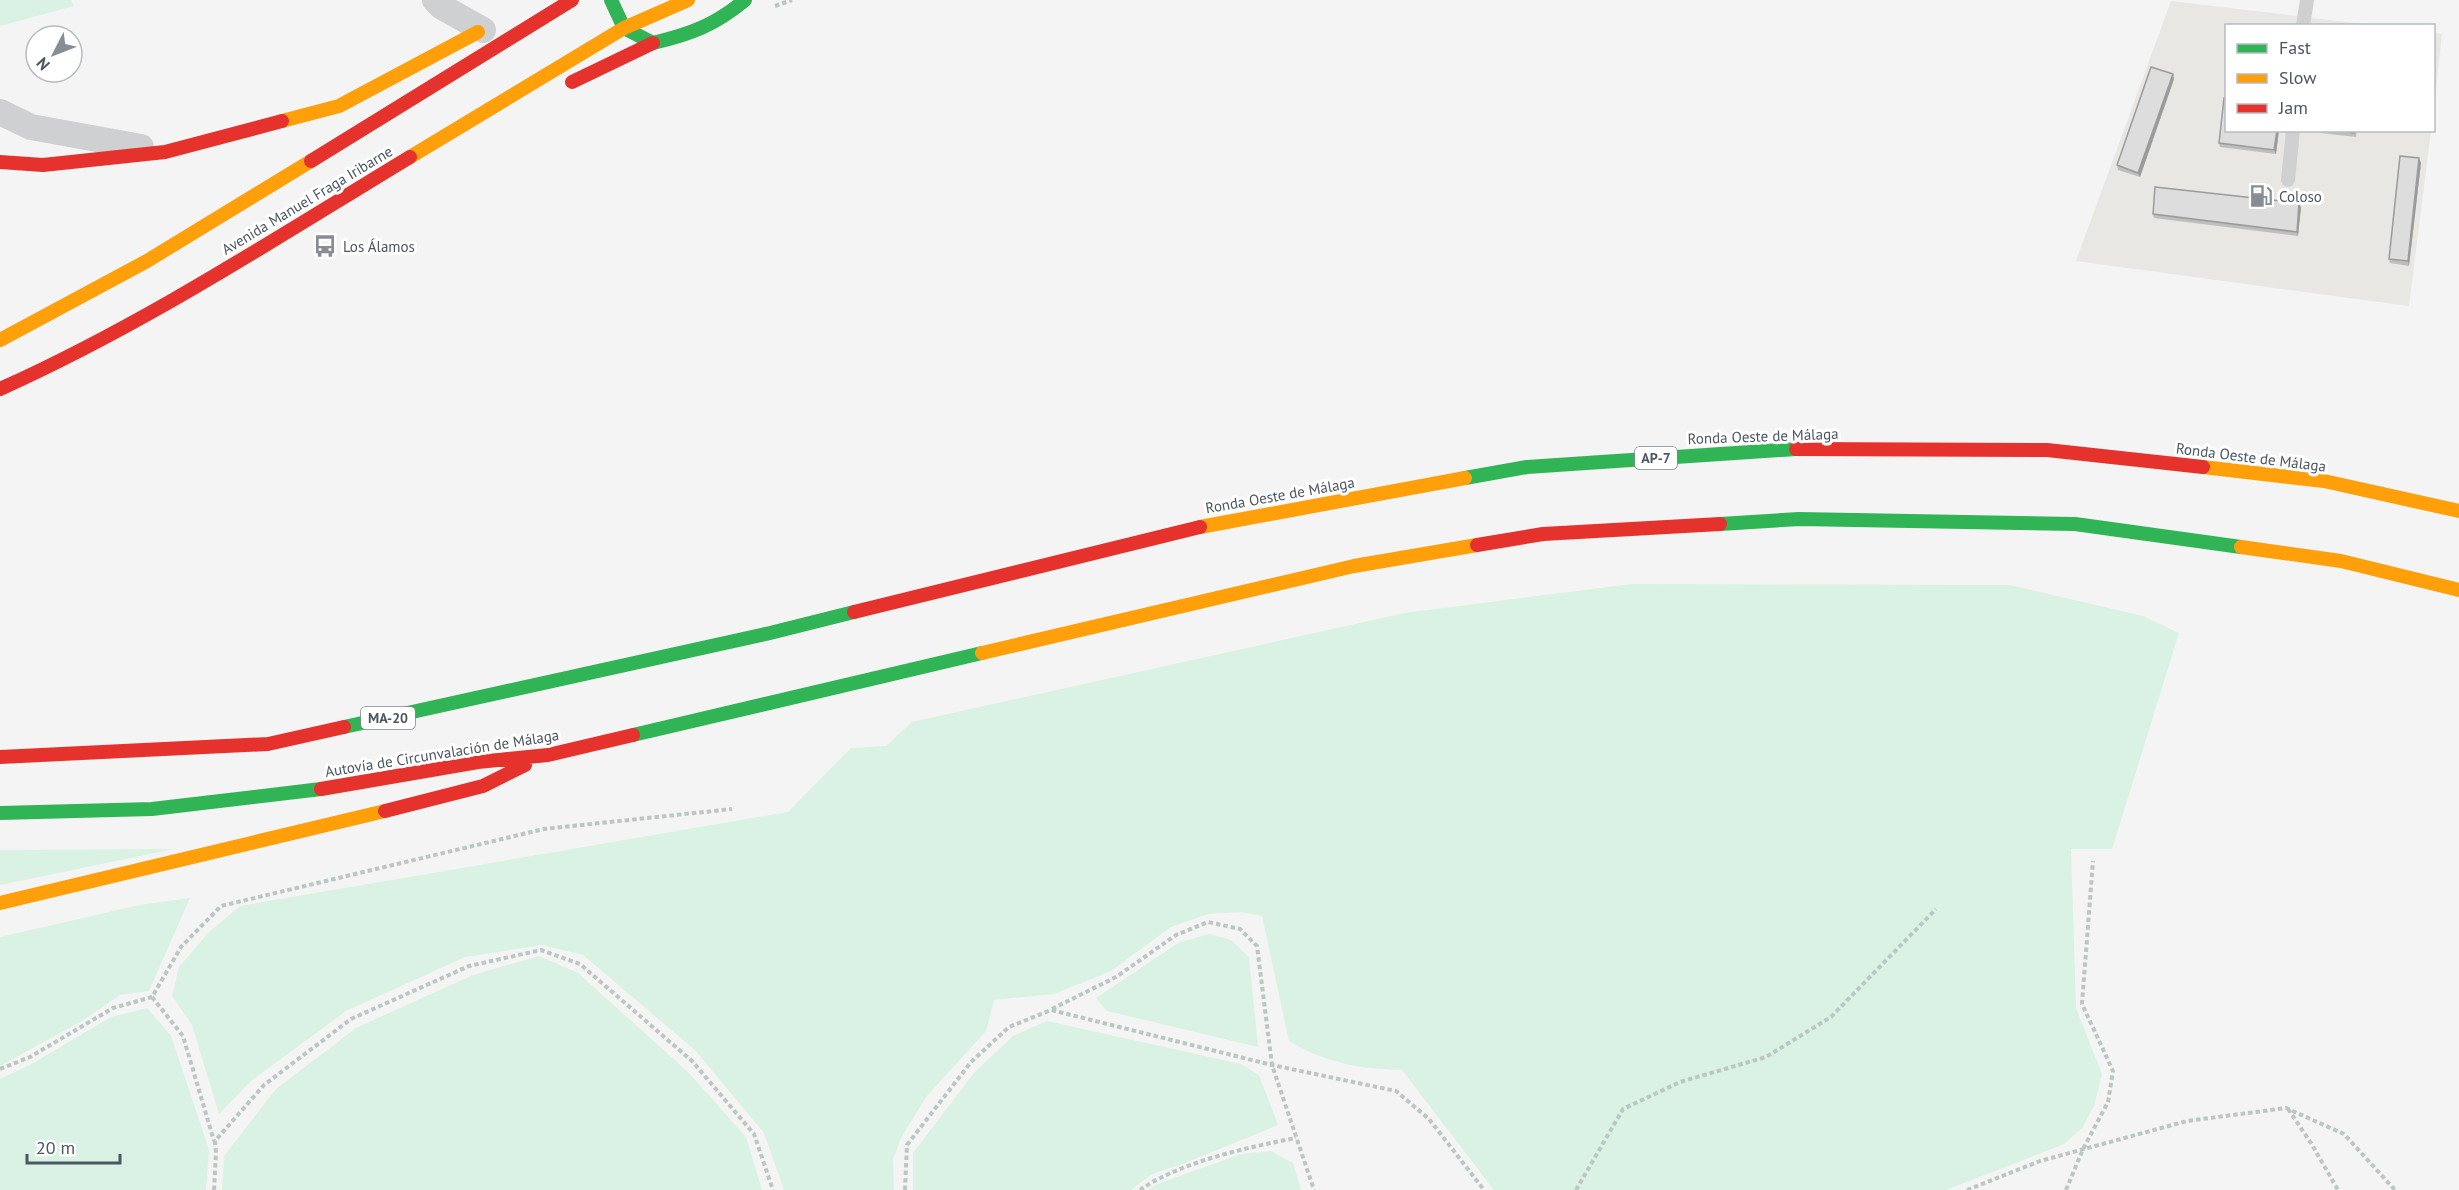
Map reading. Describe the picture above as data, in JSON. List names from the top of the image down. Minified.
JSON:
{"streets":{"main road":["Avenida Manuel Fraga Iribarne","Ronda Oeste de Málaga","AP-7","MA-20","Autovía de Circunvalación de Málaga"]},"crossings":[["Ronda Oeste de Málaga","MA-20"]],"places":{"fuel station":["Coloso"],"bus stop":["Los Álamos"]},"legend":["Fast","Slow","Jam"],"scale_bar":"20 m","north":"bottom left"}
